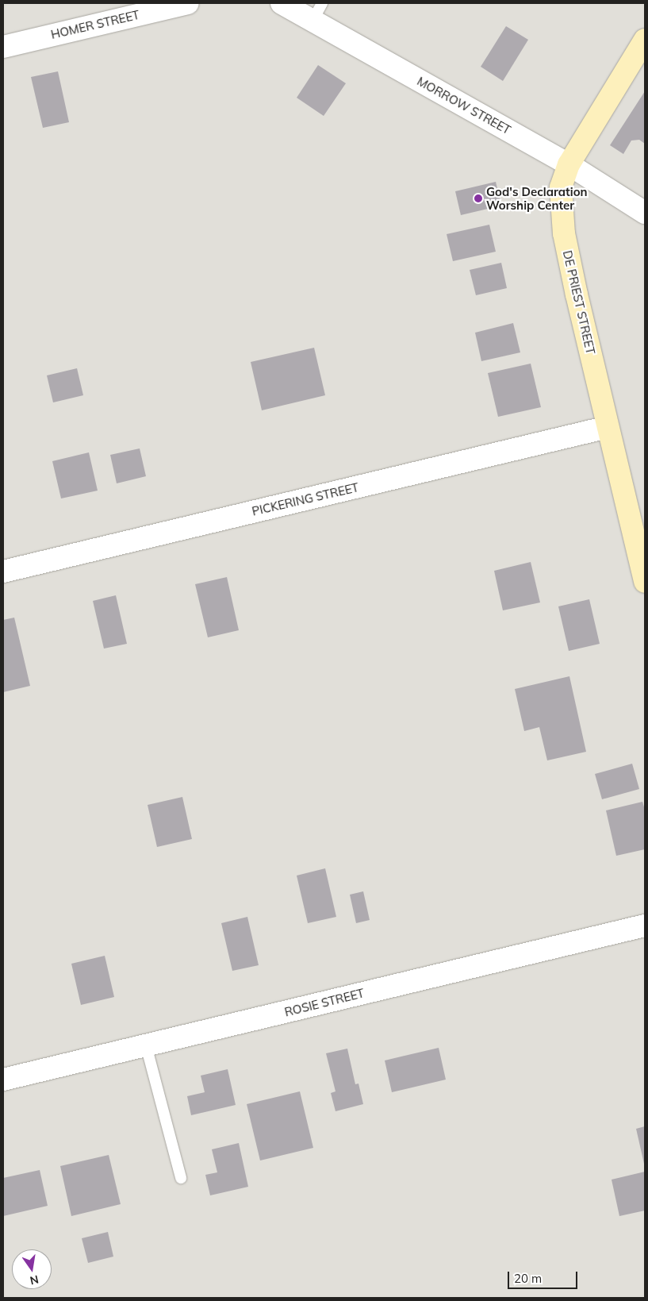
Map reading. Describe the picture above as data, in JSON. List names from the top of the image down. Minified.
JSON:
{"streets":{"street":["HOMER STREET","MORROW STREET","DE PRIEST STREET","PICKERING STREET","ROSIE STREET"]},"crossings":[["MORROW STREET","DE PRIEST STREET"],["DE PRIEST STREET","PICKERING STREET"]],"places":["God's Declaration Worship Center"],"scale_bar":"20 m","north":"bottom"}
